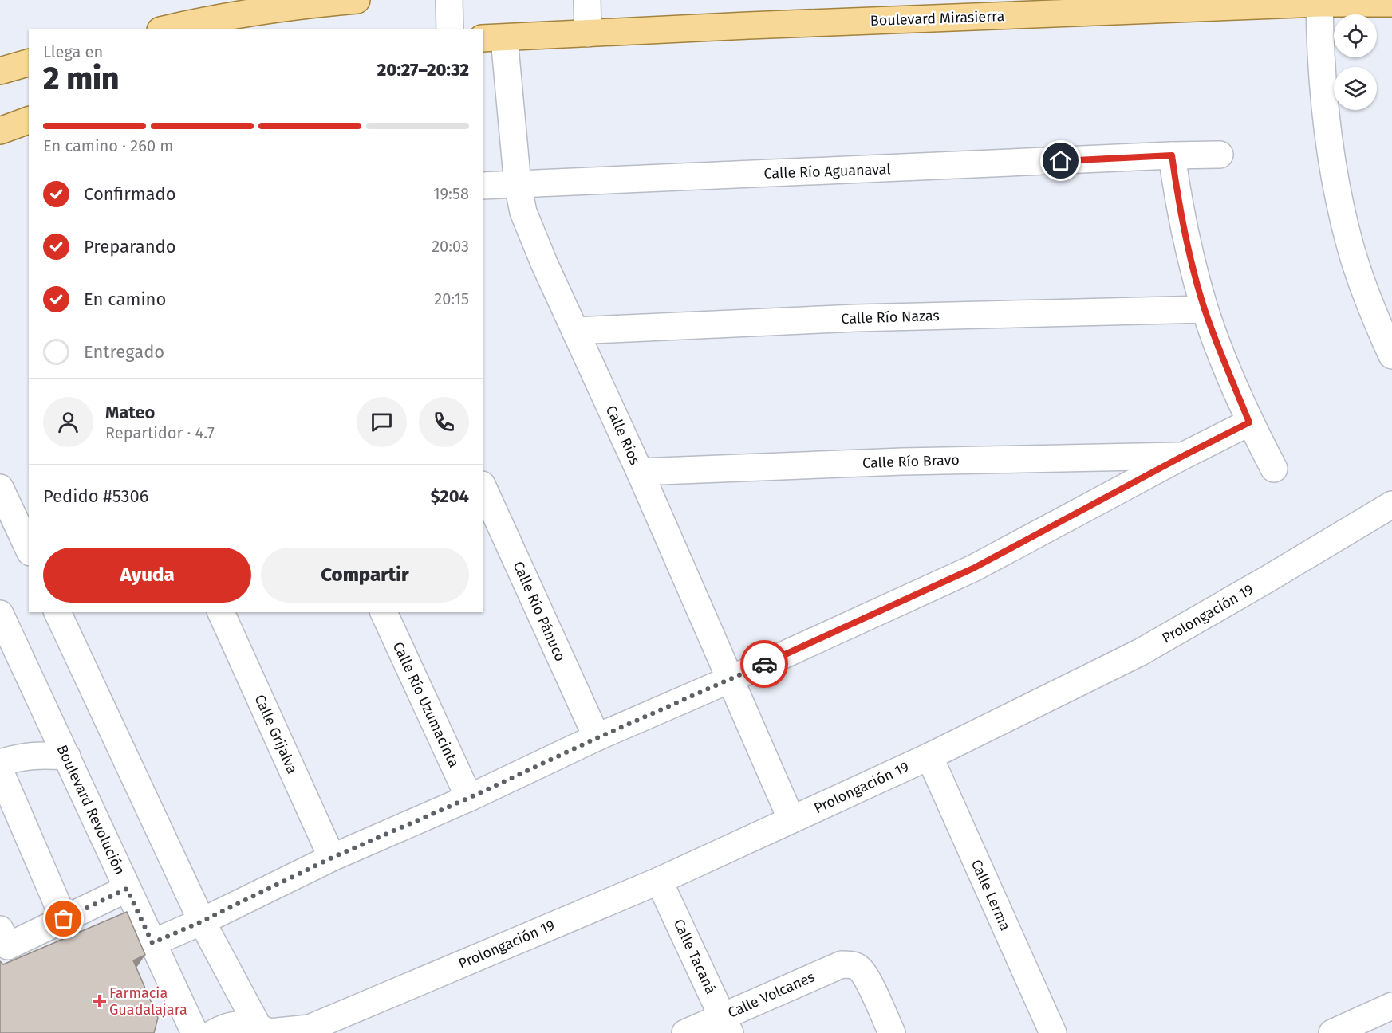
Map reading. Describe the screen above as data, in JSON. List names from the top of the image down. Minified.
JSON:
{"streets":{"main road":["Boulevard Mirasierra"],"street":["Calle Río Aguanaval","Calle Río Nazas","Calle Ríos","Calle Río Bravo","Calle Río Pánuco","Prolongación 19","Calle Río Uzumacinta","Calle Grijalva","Boulevard Revolución","Calle Lerma","Calle Tacaná","Calle Volcanes"]},"crossings":[["Boulevard Mirasierra","Calle Ríos"],["Calle Río Aguanaval","Calle Ríos"],["Calle Río Nazas","Calle Ríos"],["Calle Ríos","Calle Río Bravo"],["Calle Ríos","Prolongación 19"],["Prolongación 19","Calle Lerma"],["Prolongación 19","Calle Tacaná"],["Calle Tacaná","Calle Volcanes"]],"places":{"health":["Farmacia Guadalajara"]},"page":{"heading":["2 min","Llega en","20:27–20:32"],"panel":["Mateo","Repartidor · 4.7","Pedido #5306","$204"],"bar":"En camino · 260 m","list":[["Confirmado","19:58"],["Preparando","20:03"],["En camino","20:15"],"Entregado"],"buttons":["Ayuda","Compartir"]}}
